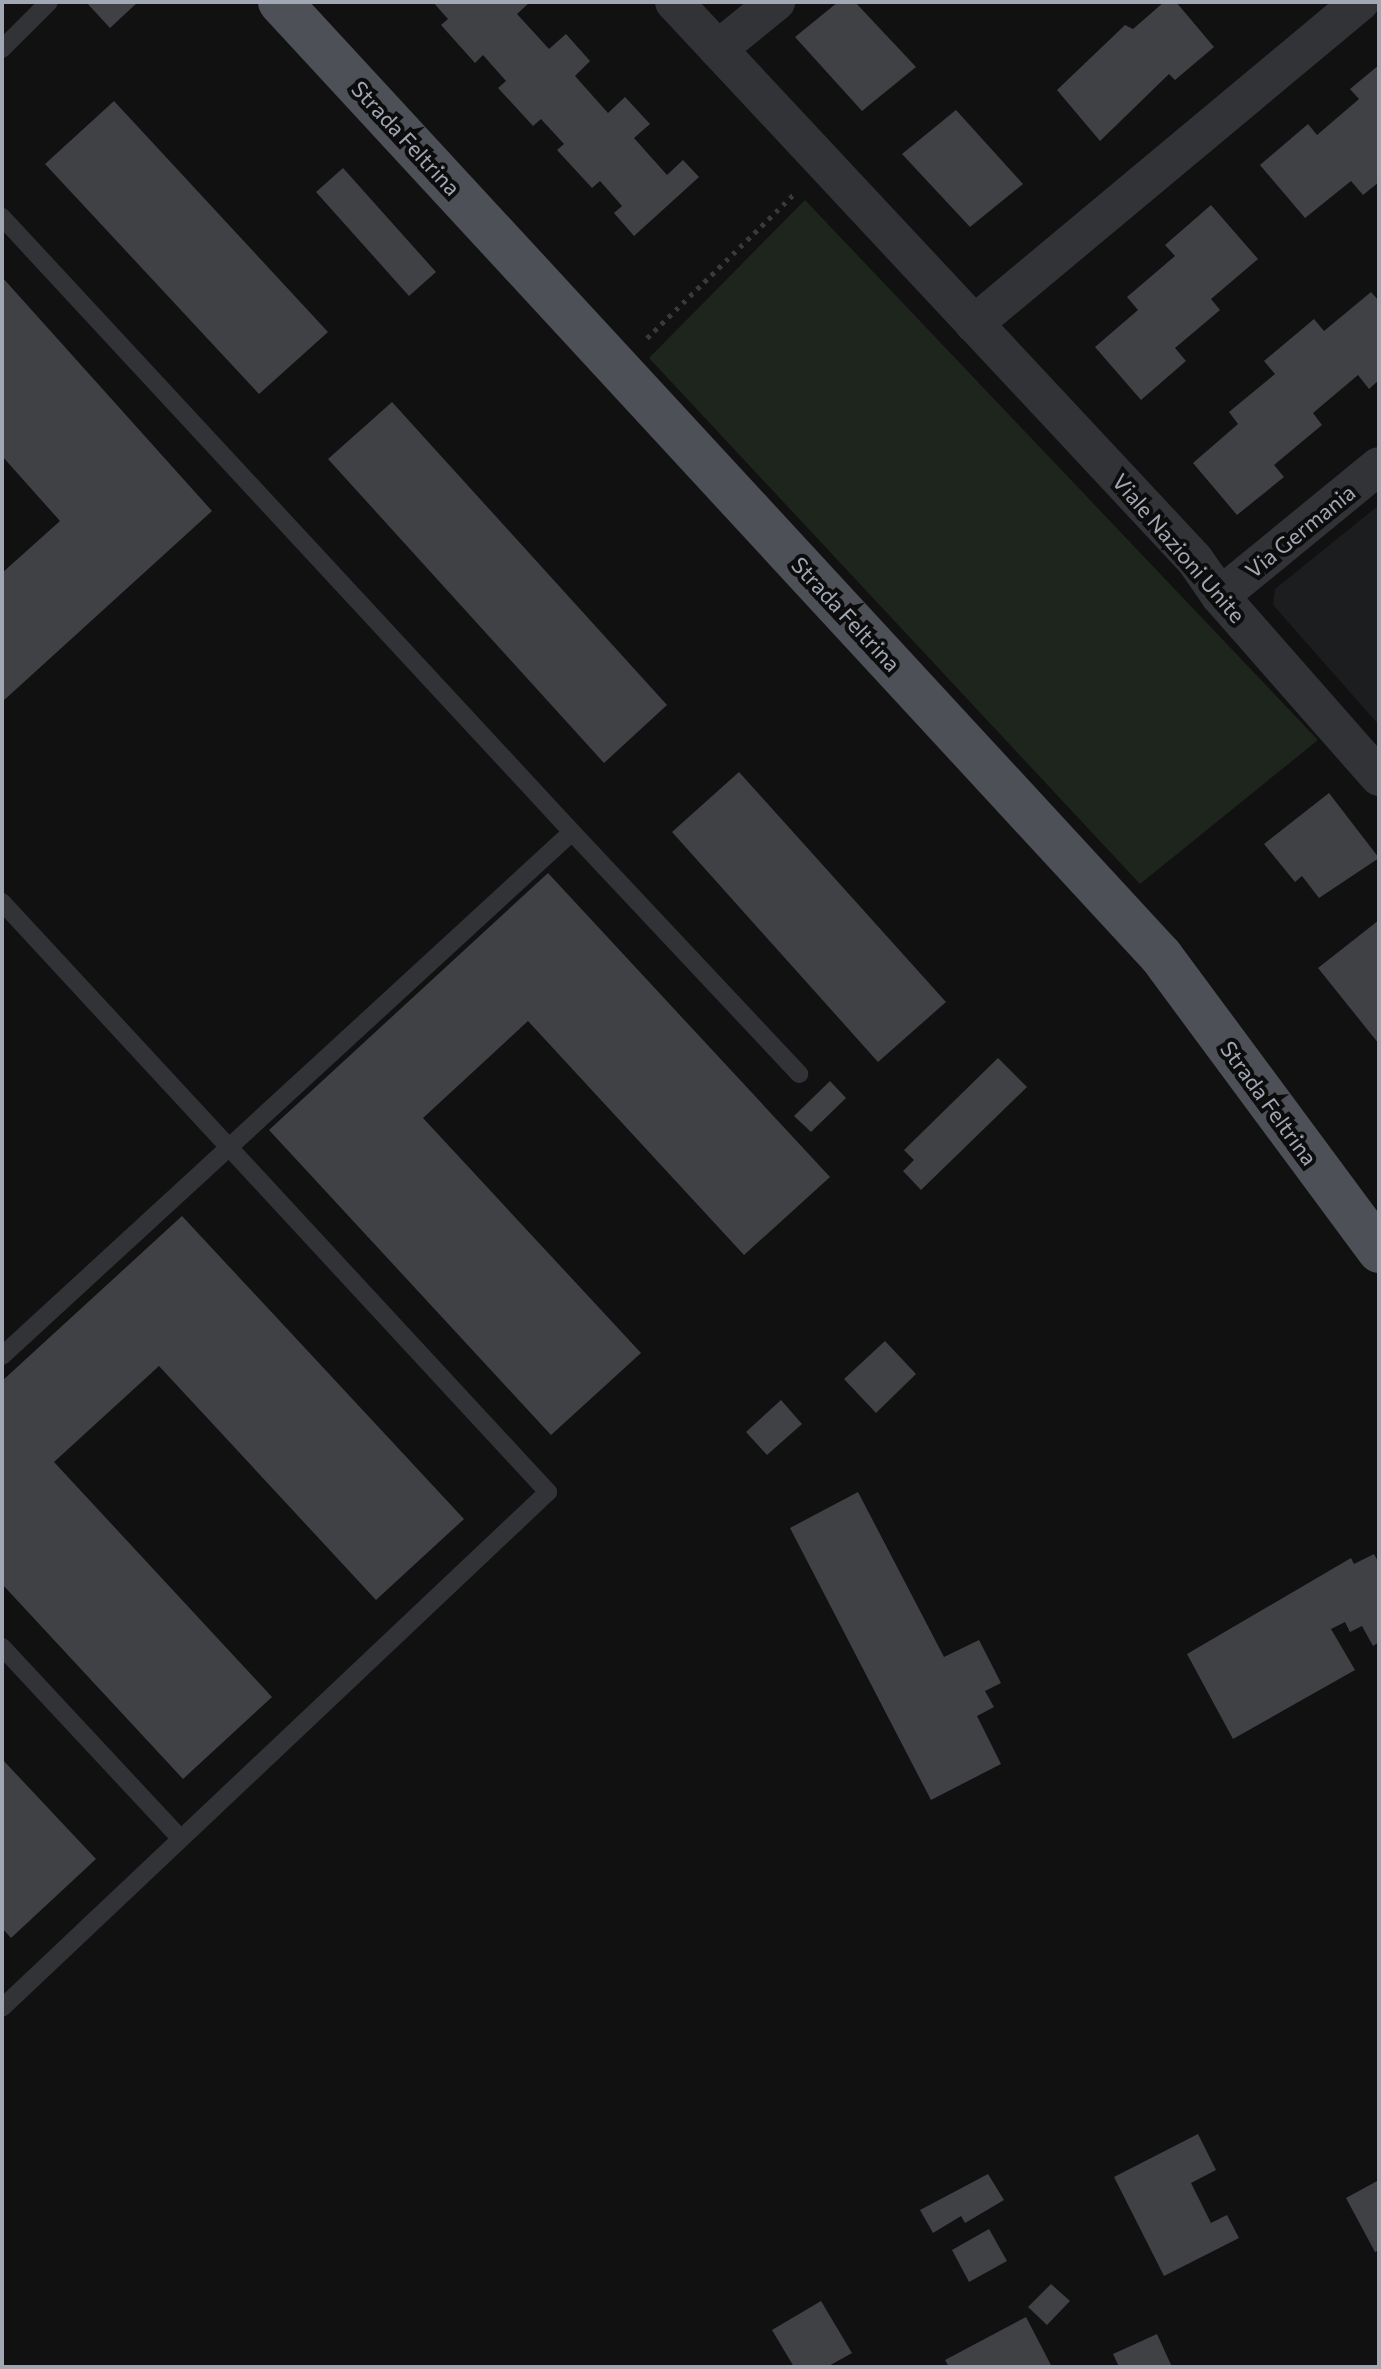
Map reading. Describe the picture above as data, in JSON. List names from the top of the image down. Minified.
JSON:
{"streets":{"main road":["Strada Feltrina"],"street":["Via Germania","Viale Nazioni Unite"]},"crossings":[["Via Germania","Viale Nazioni Unite"]]}
